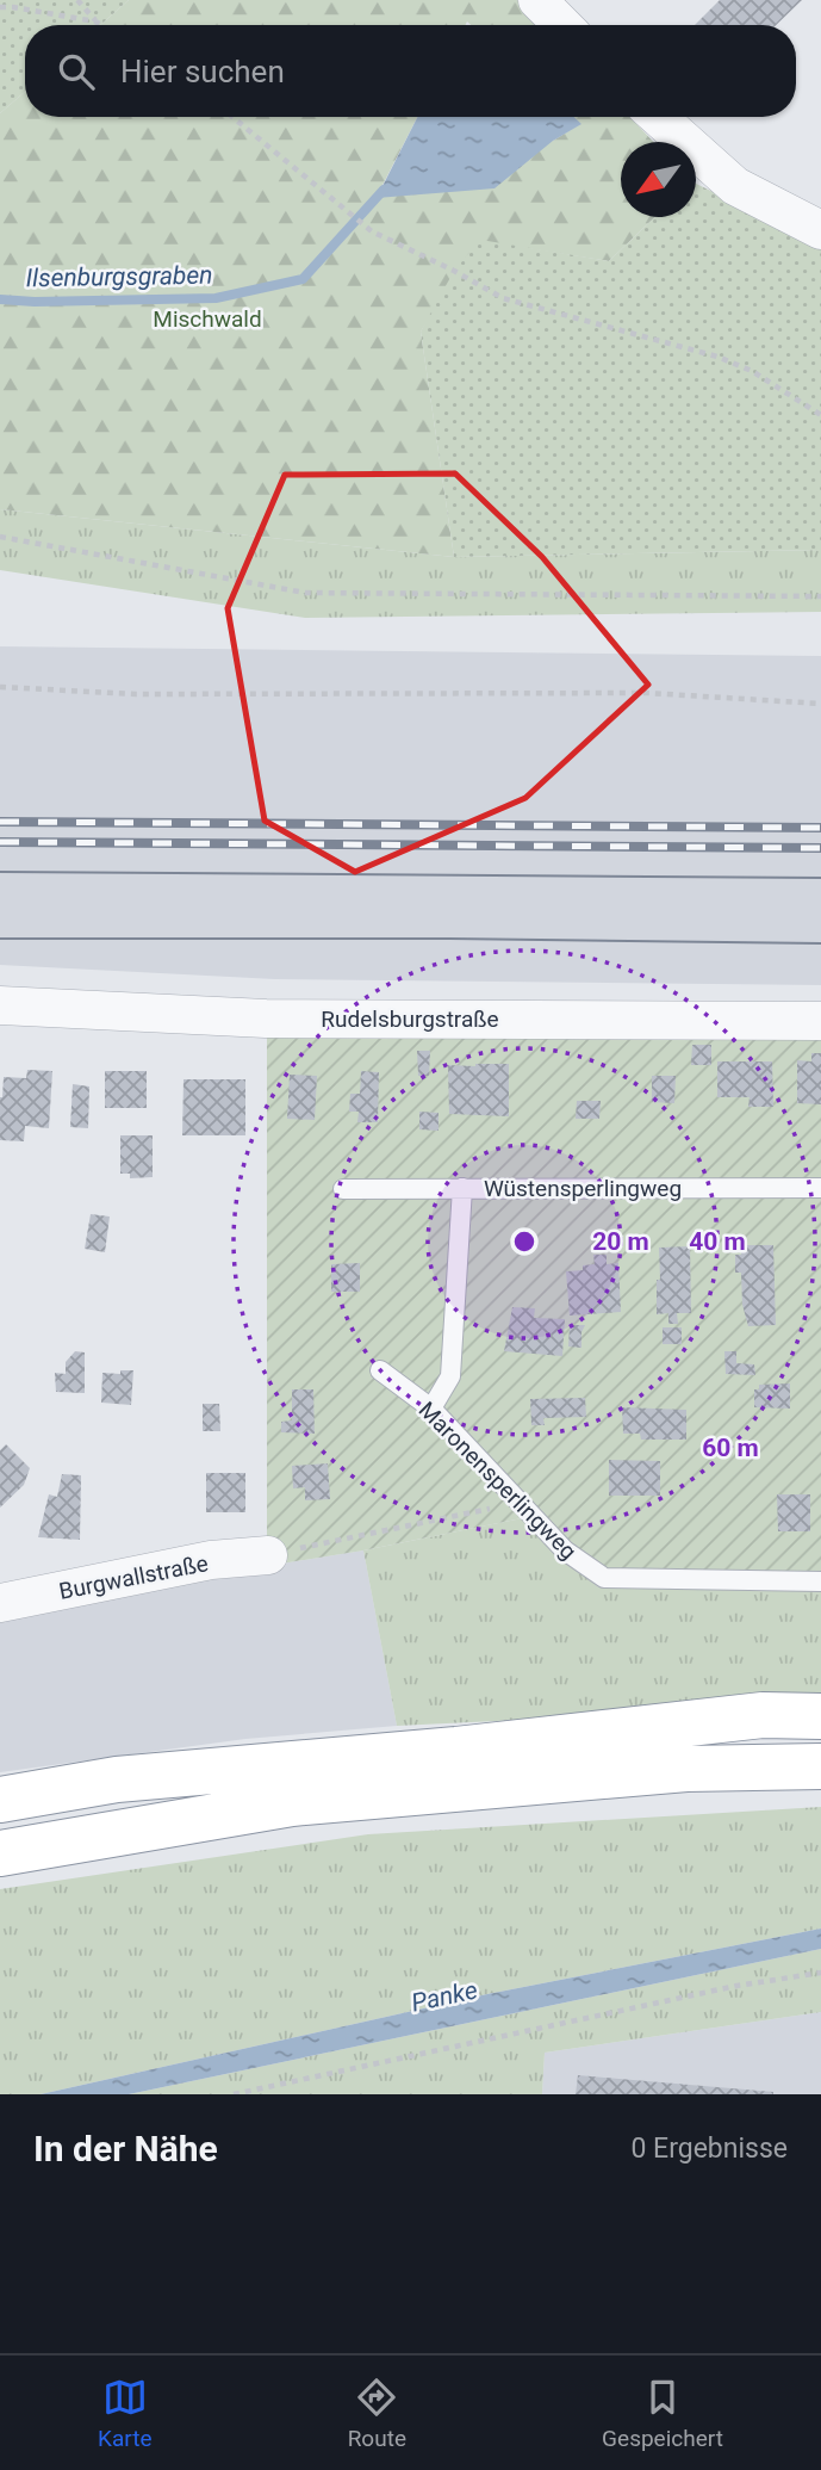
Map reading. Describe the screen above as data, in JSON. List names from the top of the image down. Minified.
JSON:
{"streets":{"street":["Rudelsburgstraße","Burgwallstraße"],"lane":["Wüstensperlingweg","Maronensperlingweg"]},"water":["Ilsenburgsgraben","Panke"],"parks":["Mischwald"],"north":"bottom left","page":{"search":"Hier suchen","heading":["In der Nähe","0 Ergebnisse"],"nav":["Karte","Route","Gespeichert"]},"rings":["20 m","40 m","60 m"]}
